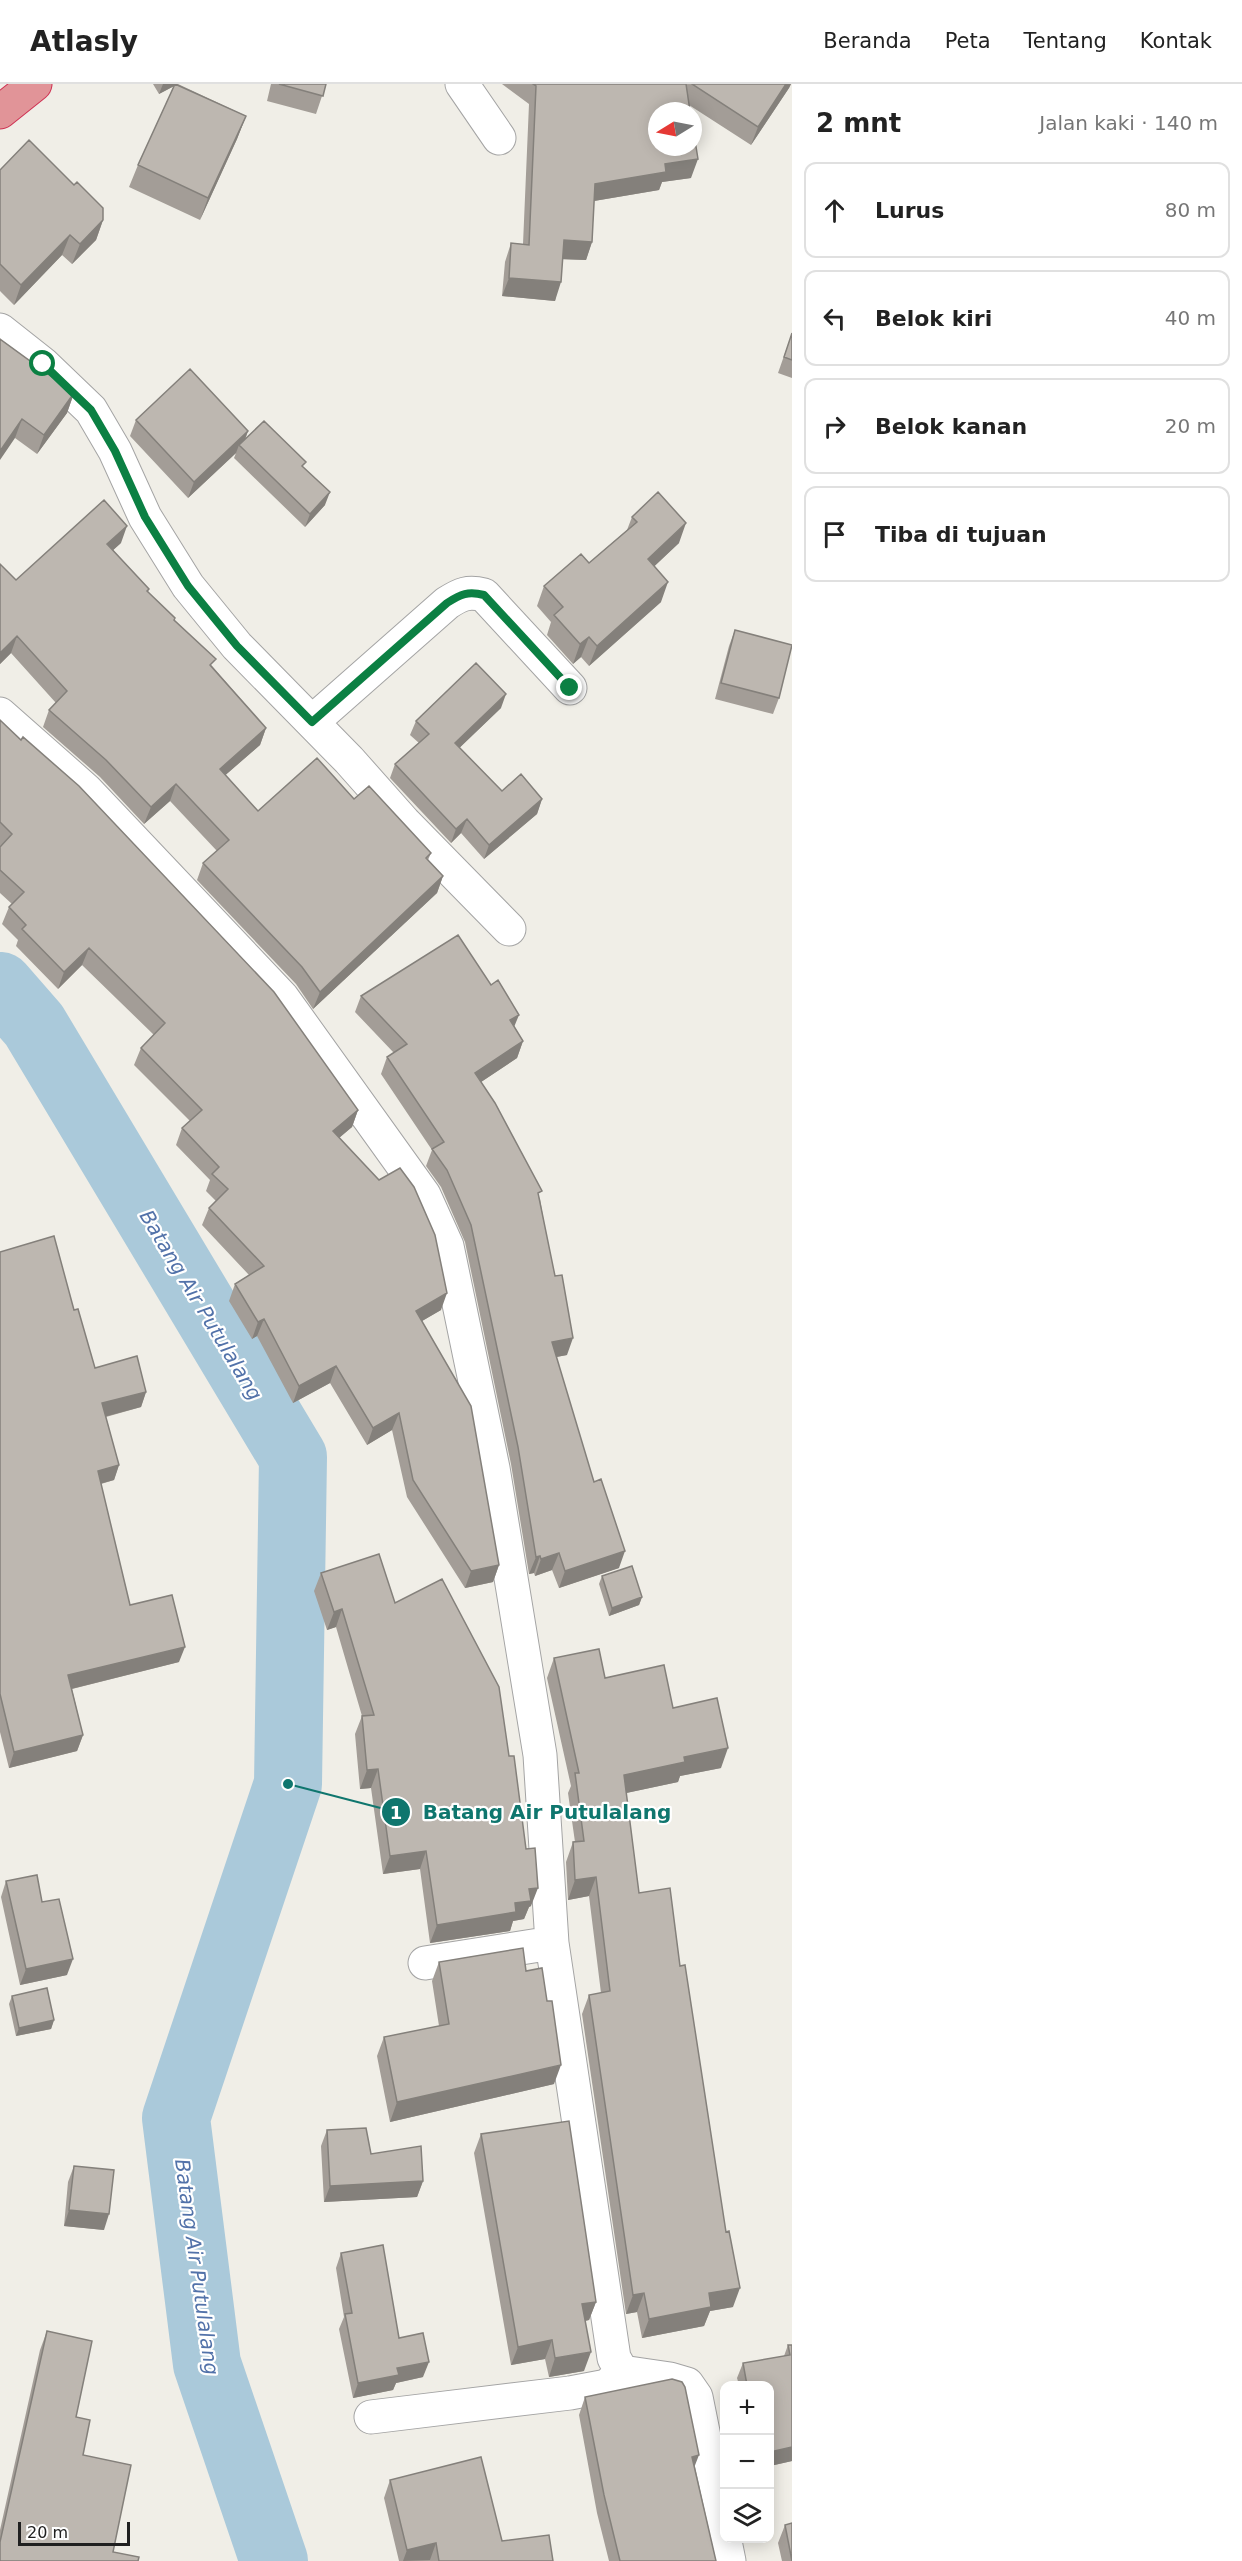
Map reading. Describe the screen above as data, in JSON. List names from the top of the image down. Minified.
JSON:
{"water":["Batang Air Putulalang"],"places":["Batang Air Putulalang"],"scale_bar":"20 m","north":"left","page":{"header":"Atlasly","nav":["Beranda","Peta","Tentang","Kontak"],"heading":["2 mnt","Jalan kaki · 140 m"],"list":[["Lurus","80 m"],["Belok kiri","40 m"],["Belok kanan","20 m"],"Tiba di tujuan"],"map_buttons":["+","−"],"scale":"20 m"}}
